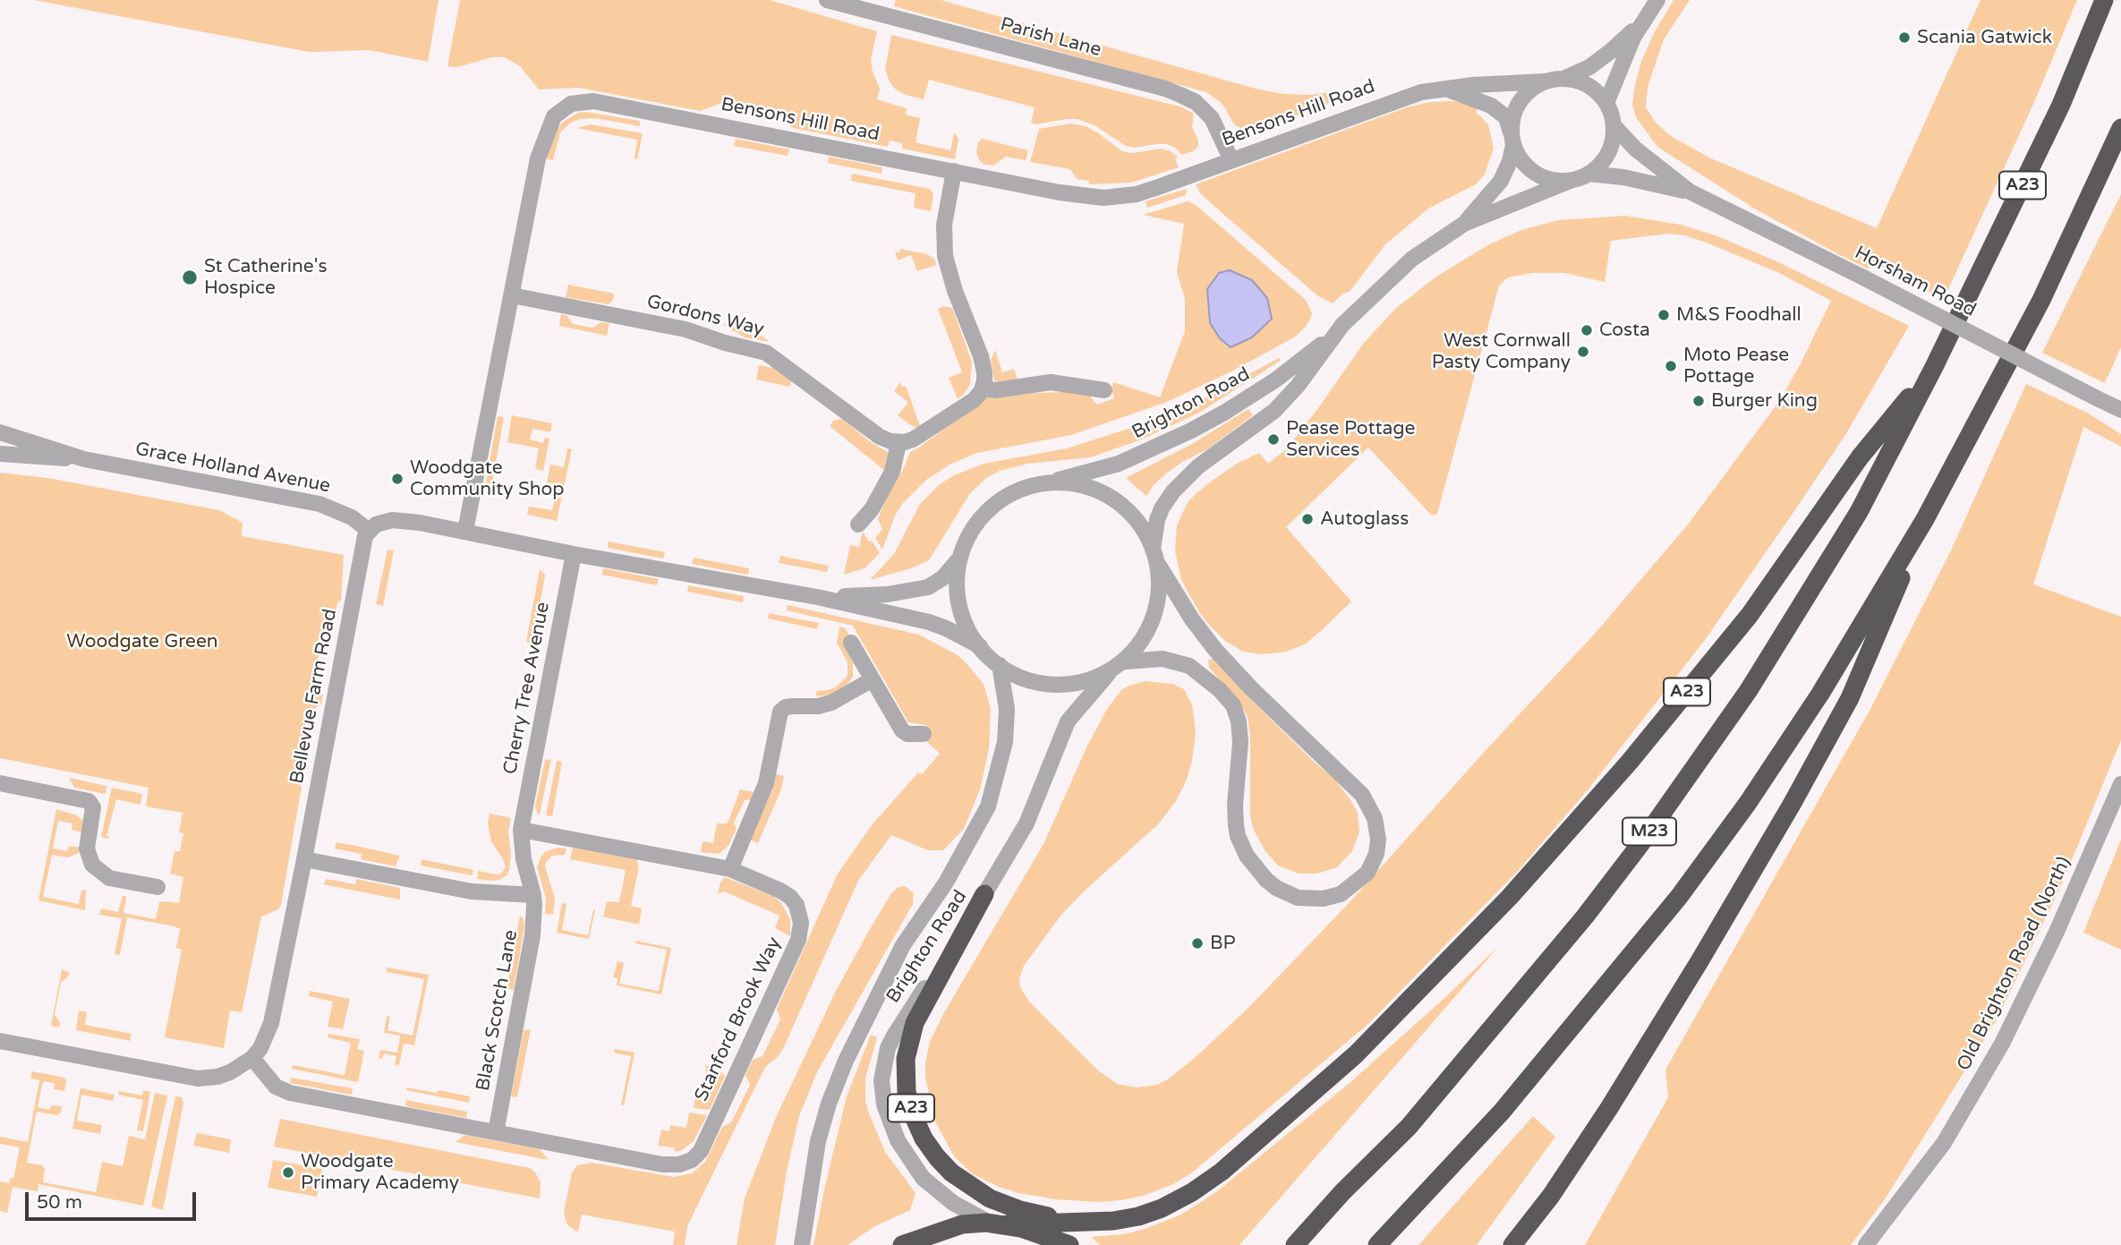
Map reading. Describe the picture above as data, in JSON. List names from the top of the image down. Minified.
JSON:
{"streets":{"highway":["A23","M23"],"street":["Parish Lane","Bensons Hill Road","Horsham Road","Gordons Way","Brighton Road","Grace Holland Avenue","Cherry Tree Avenue","Bellevue Farm Road","Old Brighton Road (North)","Black Scotch Lane","Stanford Brook Way"]},"crossings":[["Parish Lane","Bensons Hill Road"],["Bensons Hill Road","Horsham Road"],["Bensons Hill Road","Gordons Way"],["Bensons Hill Road","Brighton Road"],["A23","Brighton Road"],["A23","M23"],["Horsham Road","Brighton Road"],["Grace Holland Avenue","Bellevue Farm Road"],["Cherry Tree Avenue","Stanford Brook Way"],["Bellevue Farm Road","Stanford Brook Way"],["Black Scotch Lane","Stanford Brook Way"]],"parks":["Woodgate Green"],"places":["Scania Gatwick","St Catherine's Hospice","M&S Foodhall","Costa","West Cornwall Pasty Company","Moto Pease Pottage","Burger King","Pease Pottage Services","Woodgate Community Shop","Autoglass","BP","Woodgate Primary Academy"],"scale_bar":"50 m"}
